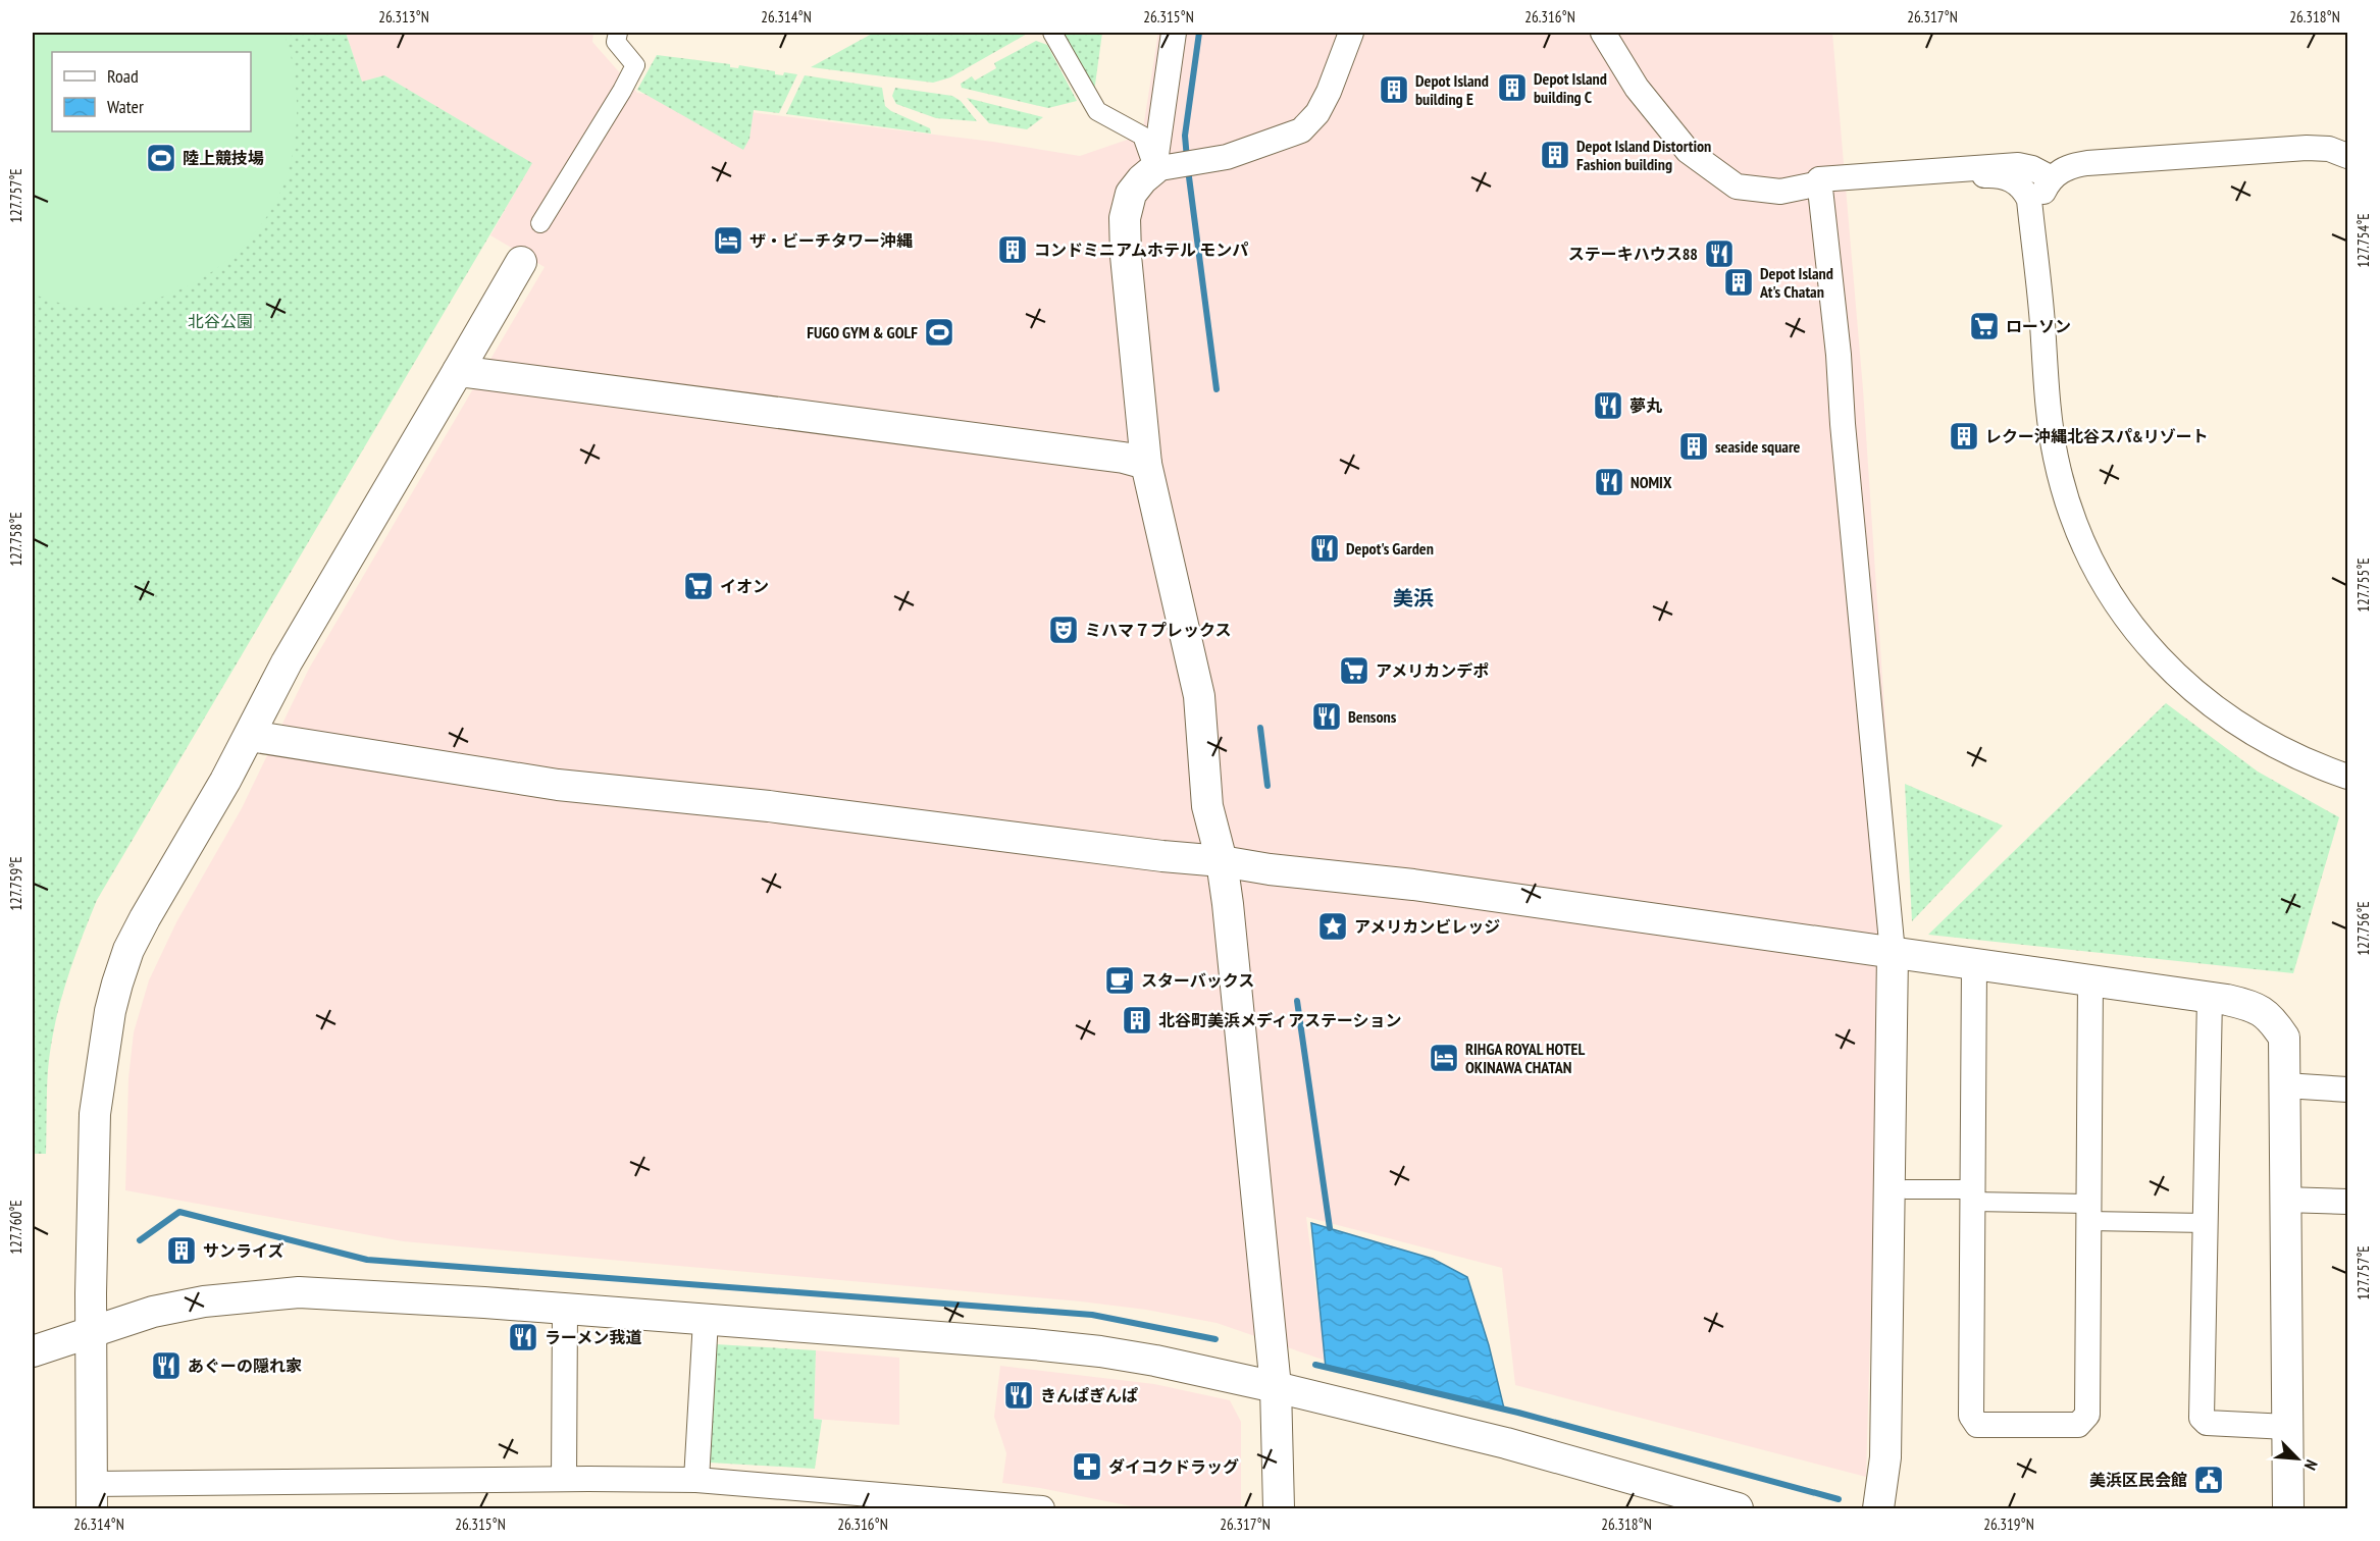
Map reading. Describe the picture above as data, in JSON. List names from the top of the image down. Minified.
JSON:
{"districts":["美浜"],"parks":["北谷公園"],"places":{"building":["Depot Island building C","Depot Island building E","Depot Island Distortion Fashion building","コンドミニアムホテル モンパ","Depot Island At's Chatan","レクー沖縄北谷スパ&リゾート","seaside square","北谷町美浜メディアステーション","サンライズ"],"sports":["陸上競技場","FUGO GYM & GOLF"],"hotel":["ザ・ビーチタワー沖縄","RIHGA ROYAL HOTEL OKINAWA CHATAN"],"restaurant":["ステーキハウス88","夢丸","NOMIX","Depot's Garden","Bensons","ラーメン我道","あぐーの隠れ家","きんぱぎんぱ"],"supermarket":["ローソン","イオン","アメリカンデポ"],"theatre":["ミハマ７プレックス"],"place":["アメリカンビレッジ"],"cafe":["スターバックス"],"pharmacy":["ダイコクドラッグ"],"public building":["美浜区民会館"]},"legend":["Road","Water"],"north":"bottom right","coordinates":["26.313°N","26.314°N","26.315°N","26.316°N","26.317°N","26.318°N","127.757°E","127.754°E","127.758°E","127.755°E","127.759°E","127.756°E","127.760°E","26.319°N"]}
